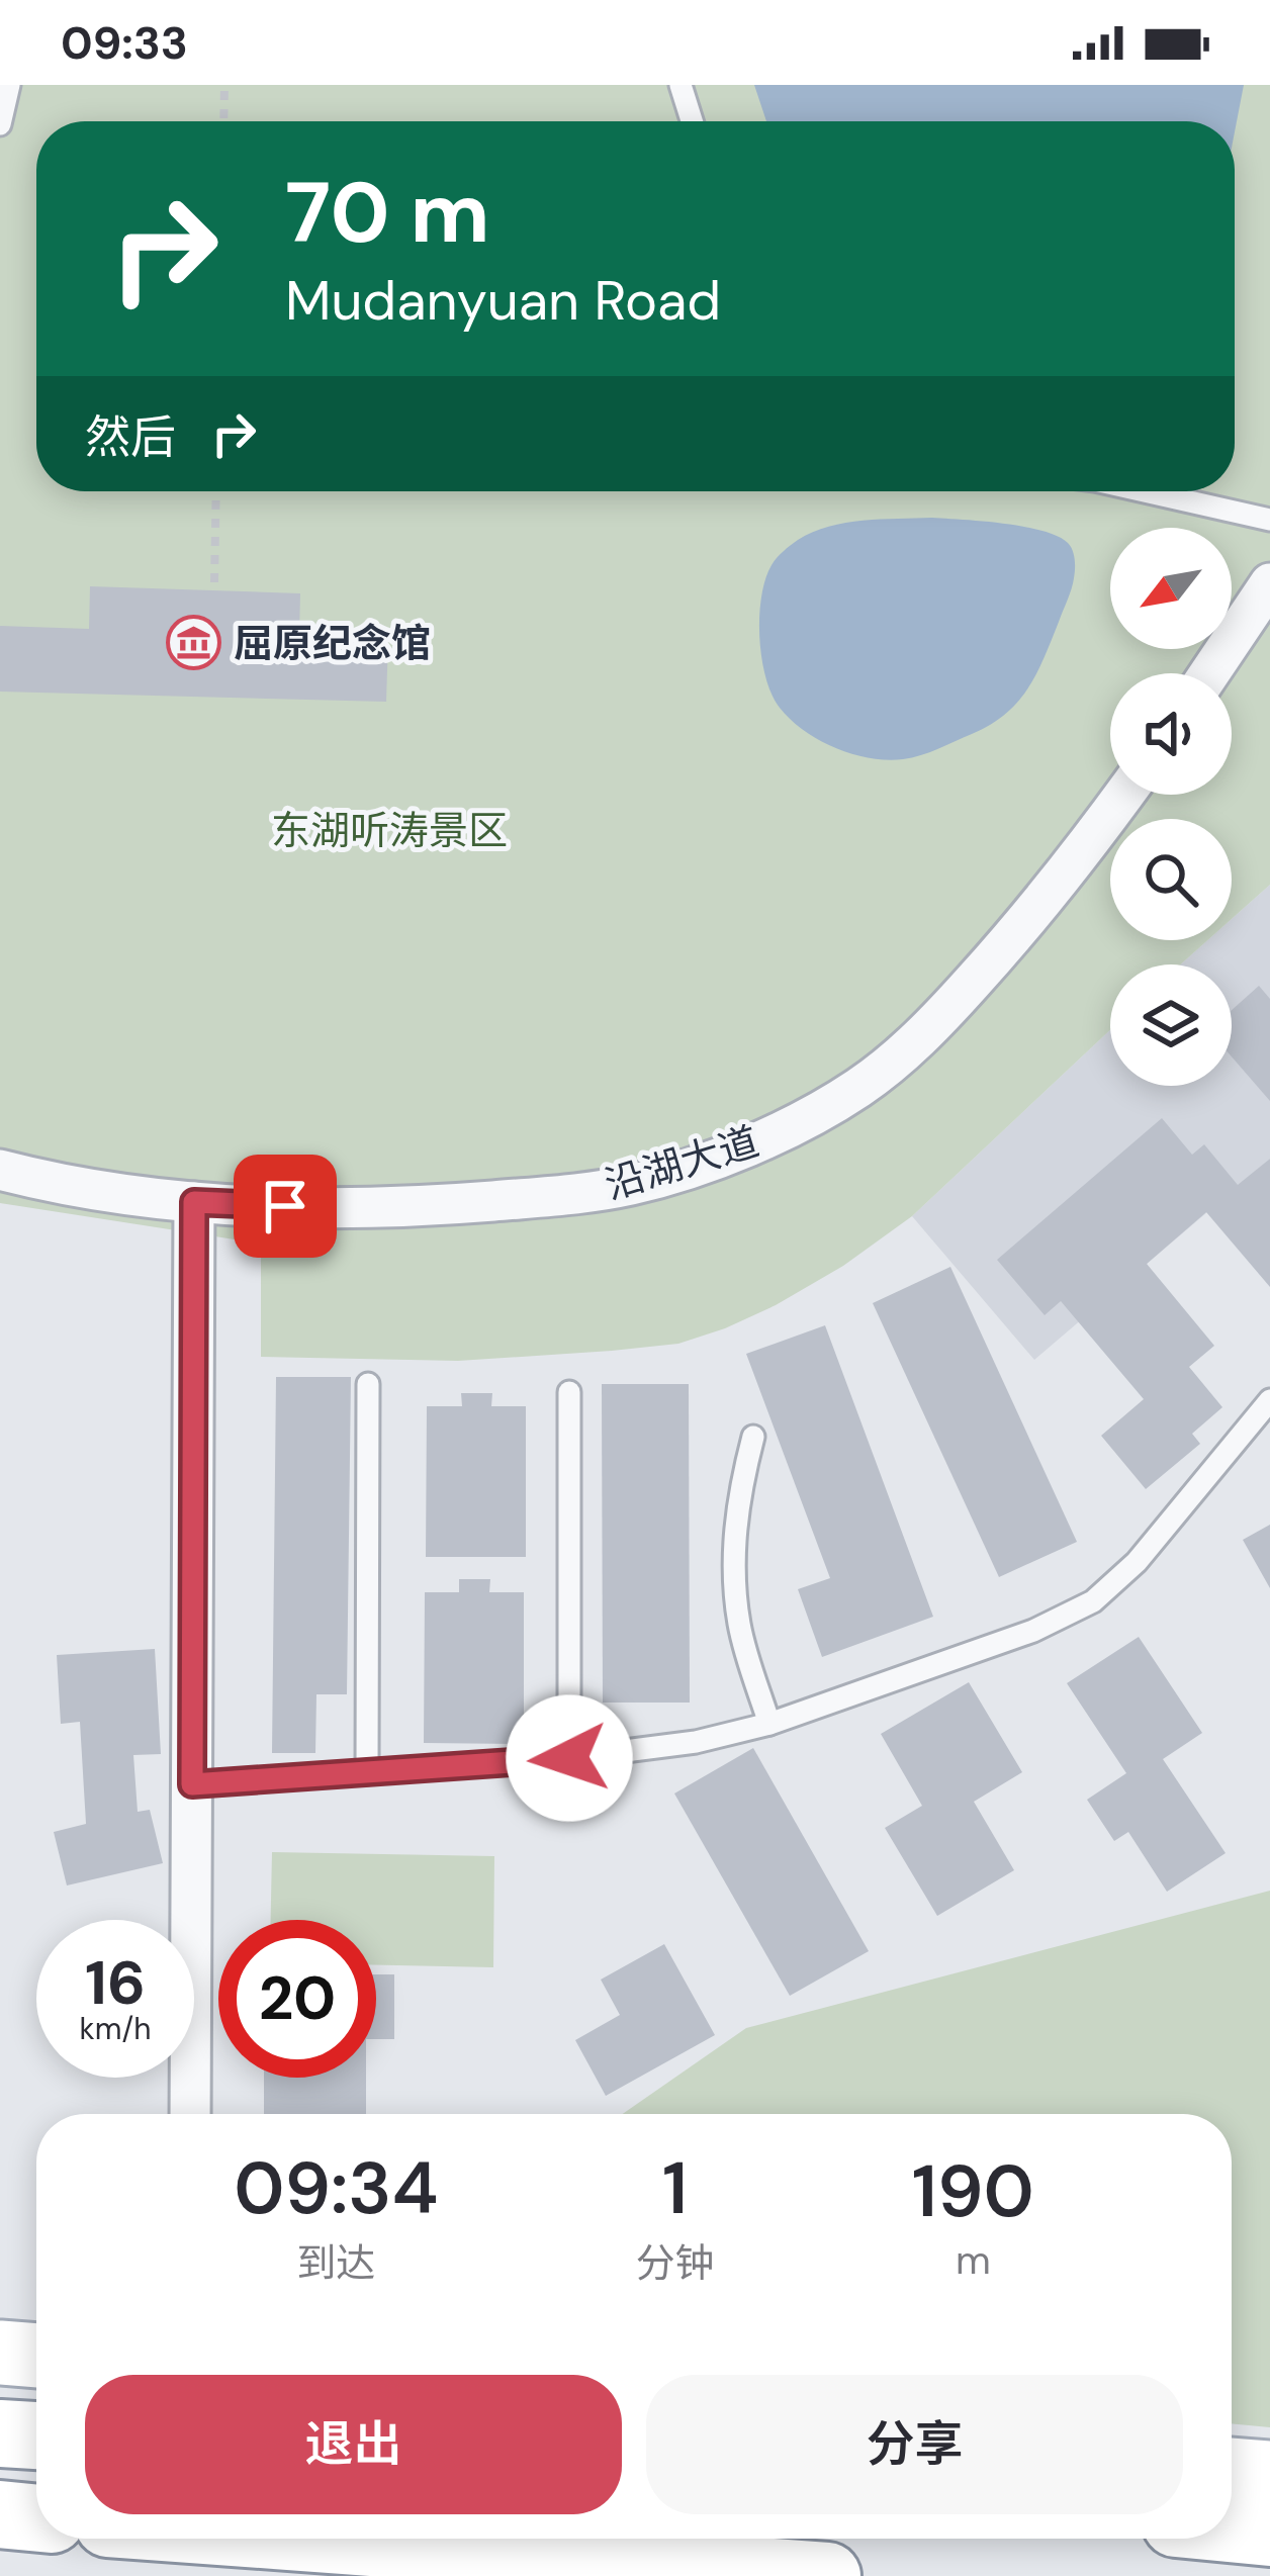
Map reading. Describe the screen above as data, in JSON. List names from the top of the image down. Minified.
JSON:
{"streets":{"street":["沿湖大道"]},"parks":["东湖听涛景区"],"places":{"museum":["屈原纪念馆"]},"north":"bottom left","page":{"status":"09:33","turn":["70 m","Mudanyuan Road"],"then":"然后","speed":"16 km/h","limit":"20","eta":["09:34","到达","1","分钟","190","m"],"buttons":["退出","分享"]}}
